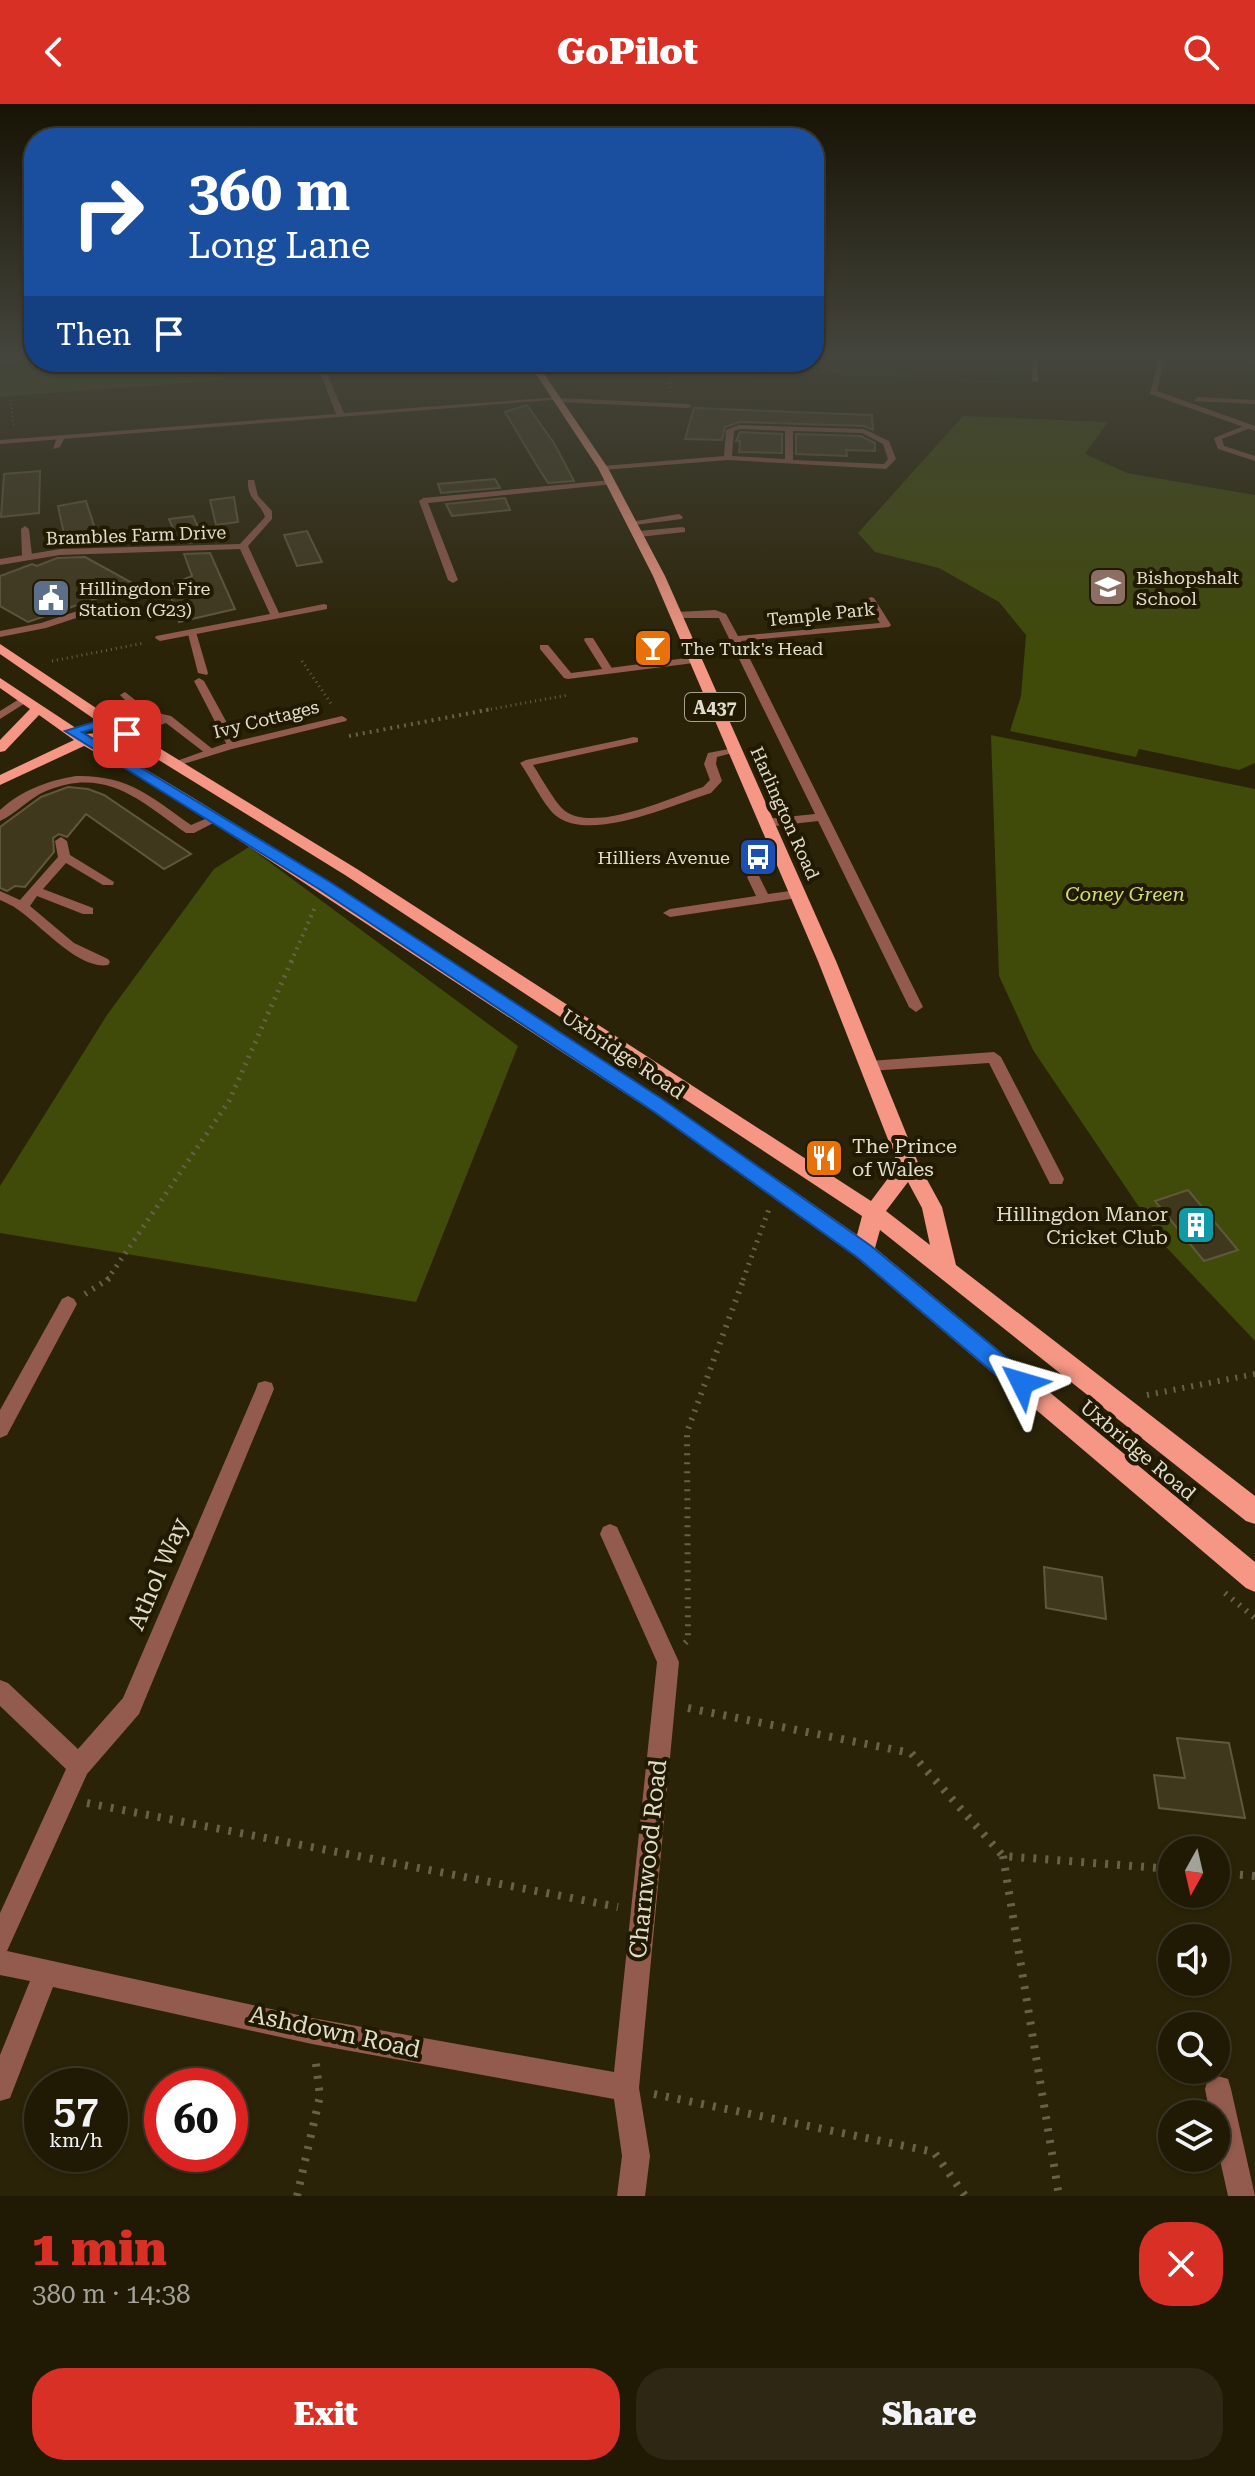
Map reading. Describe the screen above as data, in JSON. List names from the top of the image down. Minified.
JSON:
{"streets":{"main road":["A437","Harlington Road","Uxbridge Road"],"street":["Brambles Farm Drive","Temple Park","Ivy Cottages","Athol Way","Charnwood Road","Ashdown Road"]},"crossings":[["Ivy Cottages","Uxbridge Road"],["Harlington Road","Uxbridge Road"],["Charnwood Road","Ashdown Road"]],"parks":["Coney Green"],"places":{"school or university":["Bishopshalt School"],"public building":["Hillingdon Fire Station (G23)"],"bar":["The Turk's Head"],"bus stop":["Hilliers Avenue"],"restaurant":["The Prince of Wales"],"building":["Hillingdon Manor Cricket Club"]},"north":"bottom","page":{"header":"GoPilot","turn":["360 m","Long Lane"],"then":"Then","speed":"57 km/h","limit":"60","heading":["1 min","380 m · 14:38"],"buttons":["Exit","Share"]}}
